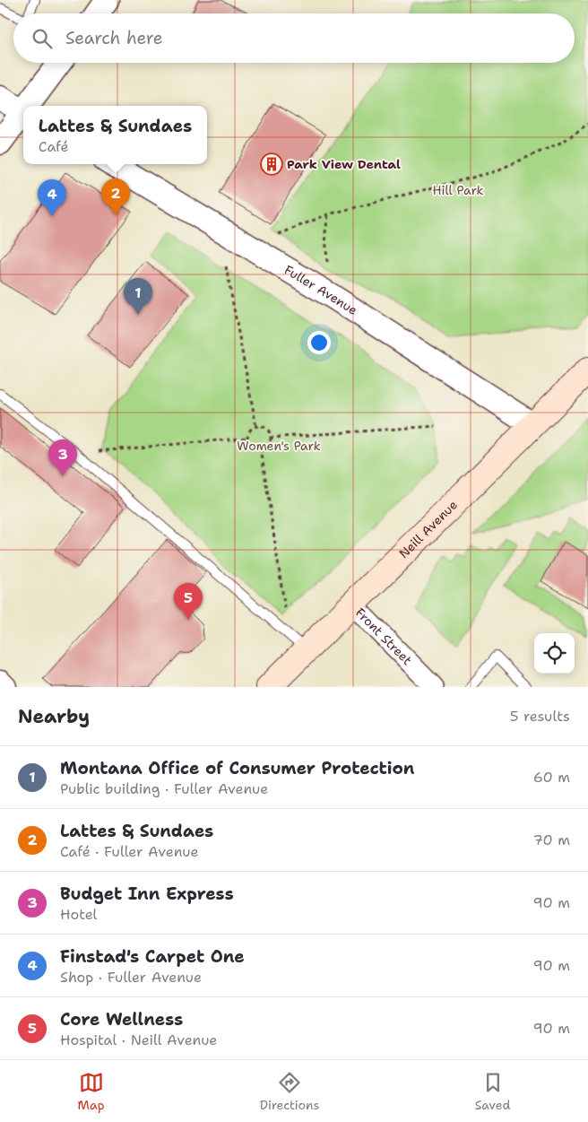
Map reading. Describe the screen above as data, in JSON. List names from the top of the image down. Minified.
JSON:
{"streets":{"main road":["Neill Avenue"],"street":["Fuller Avenue","Front Street"]},"crossings":[["Fuller Avenue","Neill Avenue"],["Neill Avenue","Front Street"]],"parks":["Hill Park","Women's Park"],"places":{"building":["Park View Dental"]},"page":{"search":"Search here","popup":["Lattes & Sundaes","Café"],"pins":["2","4","1","3","5"],"heading":["Nearby","5 results"],"list":[{"mark":"1","name":"Montana Office of Consumer Protection","note":"Public building · Fuller Avenue","value":"60 m"},{"mark":"2","name":"Lattes & Sundaes","note":"Café · Fuller Avenue","value":"70 m"},{"mark":"3","name":"Budget Inn Express","note":"Hotel","value":"90 m"},{"mark":"4","name":"Finstad's Carpet One","note":"Shop · Fuller Avenue","value":"90 m"},{"mark":"5","name":"Core Wellness","note":"Hospital · Neill Avenue","value":"90 m"}],"nav":["Map","Directions","Saved"]}}
